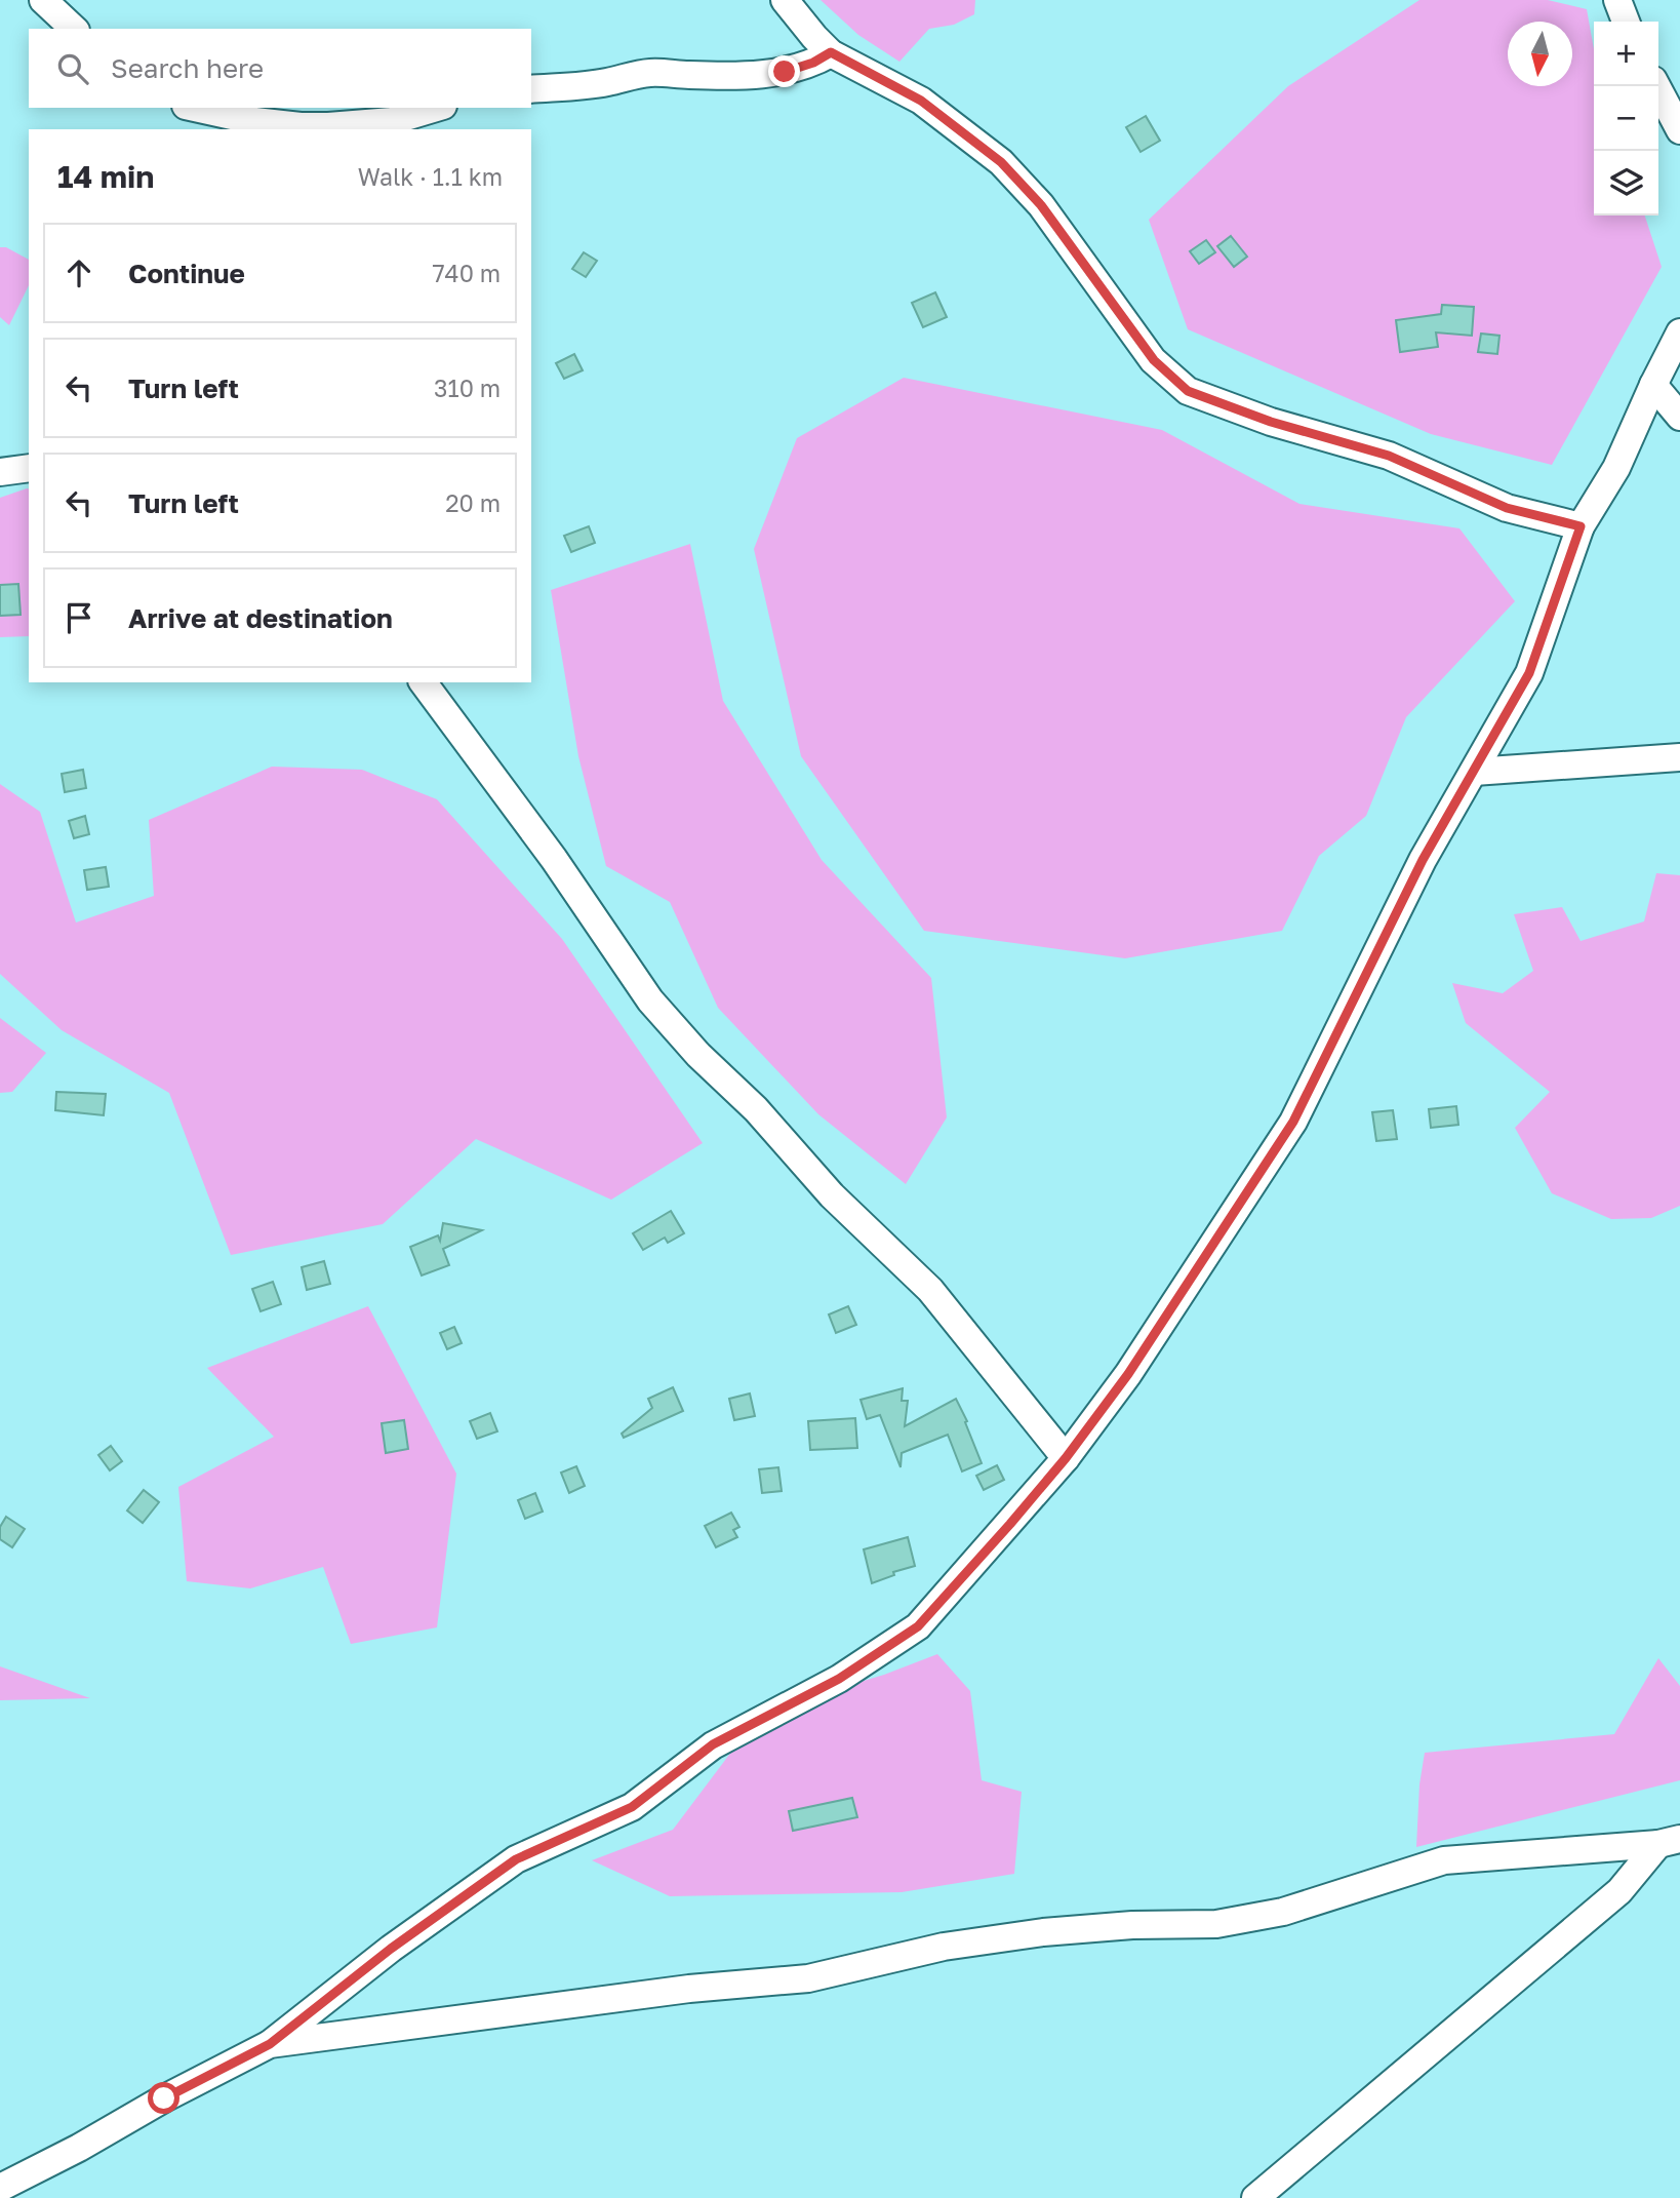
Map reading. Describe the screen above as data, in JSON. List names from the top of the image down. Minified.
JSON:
{"north":"bottom","page":{"map_buttons":["+","−"],"search":"Search here","heading":["14 min","Walk · 1.1 km"],"list":[["Continue","740 m"],["Turn left","310 m"],["Turn left","20 m"],"Arrive at destination"]}}
